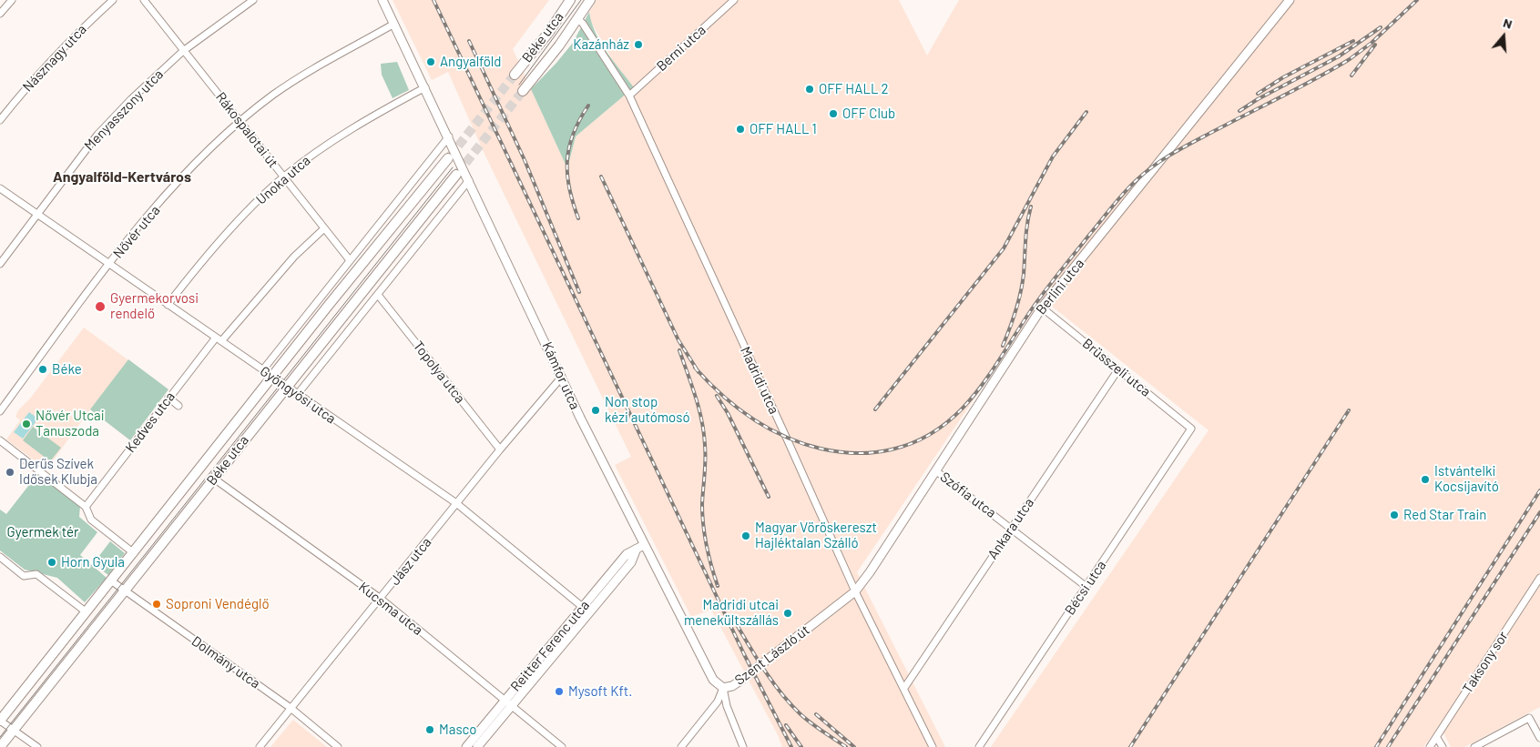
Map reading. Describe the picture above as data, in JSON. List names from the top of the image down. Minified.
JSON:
{"streets":{"main road":["Béke utca"],"street":["Berni utca","Násznagy utca","Menyasszony utca","Rákospalotai út","Unoka utca","Nővér utca","Berlini utca","Brüsszeli utca","Topolya utca","Kámfor utca","Madridi utca","Gyöngyösi utca","Kedves utca","Szófia utca","Ankara utca","Jász utca","Bécsi utca","Kucsma utca","Reitter Ferenc utca","Szent László út","Dolmány utca","Taksony sor"]},"crossings":[["Béke utca","Madridi utca"],["Béke utca","Gyöngyösi utca"],["Béke utca","Kucsma utca"],["Béke utca","Dolmány utca"],["Berni utca","Madridi utca"],["Menyasszony utca","Rákospalotai út"],["Menyasszony utca","Gyöngyösi utca"],["Rákospalotai út","Unoka utca"],["Rákospalotai út","Nővér utca"],["Rákospalotai út","Kedves utca"],["Unoka utca","Kámfor utca"],["Unoka utca","Gyöngyösi utca"],["Nővér utca","Kámfor utca"],["Nővér utca","Gyöngyösi utca"],["Berlini utca","Brüsszeli utca"],["Berlini utca","Madridi utca"],["Berlini utca","Szófia utca"],["Berlini utca","Szent László út"],["Brüsszeli utca","Ankara utca"],["Brüsszeli utca","Bécsi utca"],["Topolya utca","Jász utca"],["Kámfor utca","Jász utca"],["Kámfor utca","Reitter Ferenc utca"],["Kámfor utca","Szent László út"],["Madridi utca","Ankara utca"],["Madridi utca","Szent László út"],["Gyöngyösi utca","Kedves utca"],["Gyöngyösi utca","Jász utca"],["Gyöngyösi utca","Reitter Ferenc utca"],["Szófia utca","Ankara utca"],["Szófia utca","Bécsi utca"],["Jász utca","Kucsma utca"],["Jász utca","Dolmány utca"],["Kucsma utca","Reitter Ferenc utca"]],"districts":["Angyalföld-Kertváros"],"parks":["Gyermek tér"],"places":["Kazánház","Angyalföld","OFF HALL 2","OFF Club","OFF HALL 1","Gyermekorvosi rendelő","Béke","Non stop kézi autómosó","Nővér Utcai Tanuszoda","Derűs Szívek Idősek Klubja","Istvántelki Kocsijavító","Red Star Train","Magyar Vöröskereszt Hajléktalan Szálló","Horn Gyula","Soproni Vendéglő","Madridi utcai menekültszállás","Mysoft Kft.","Masco"],"north":"top"}
